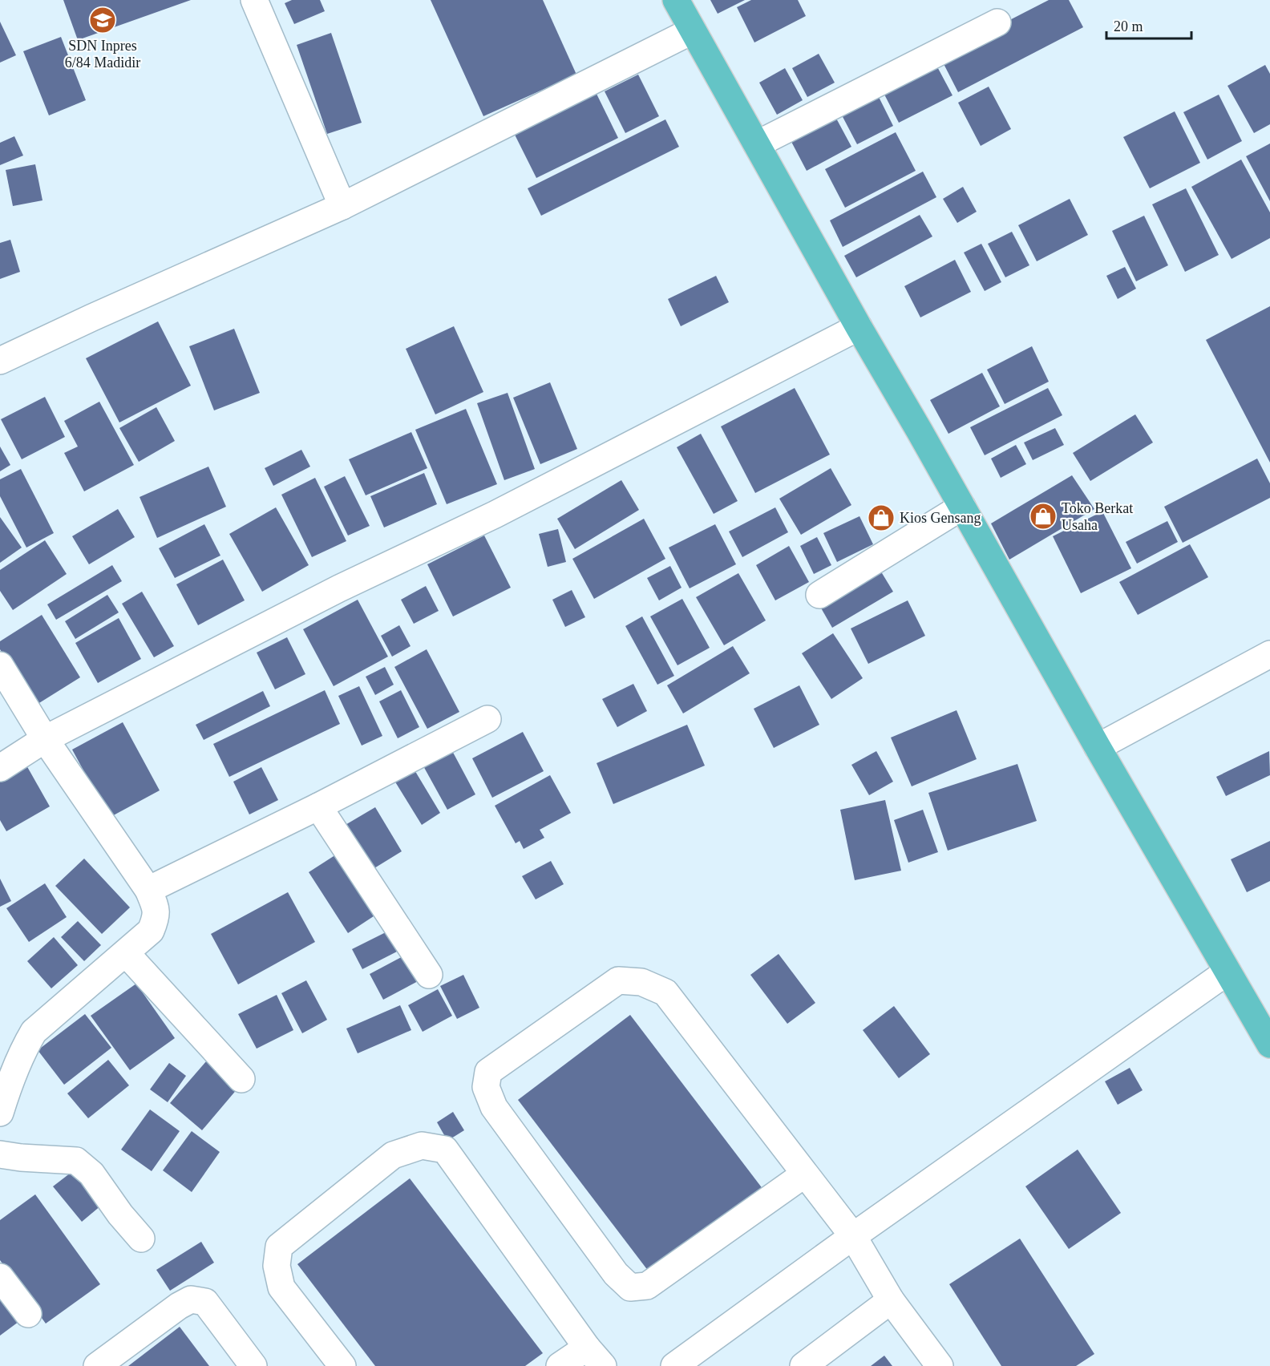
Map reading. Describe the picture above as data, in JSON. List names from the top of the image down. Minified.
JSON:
{"places":{"school or university":["SDN Inpres 6/84 Madidir"],"shop":["Toko Berkat Usaha","Kios Gensang"]},"scale_bar":"20 m"}
